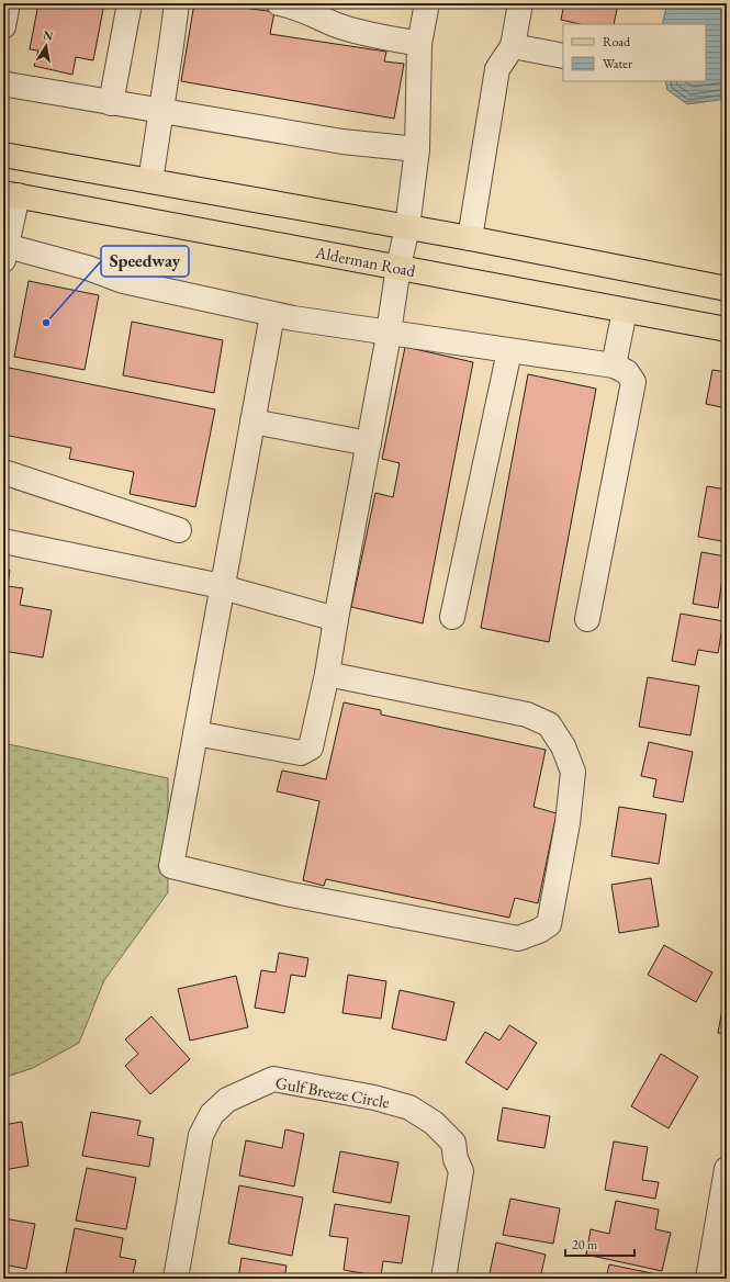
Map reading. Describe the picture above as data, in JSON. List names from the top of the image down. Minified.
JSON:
{"streets":{"main road":["Alderman Road"],"street":["Gulf Breeze Circle"]},"places":["Speedway"],"legend":["Road","Water"],"scale_bar":"20 m","north":"top"}
